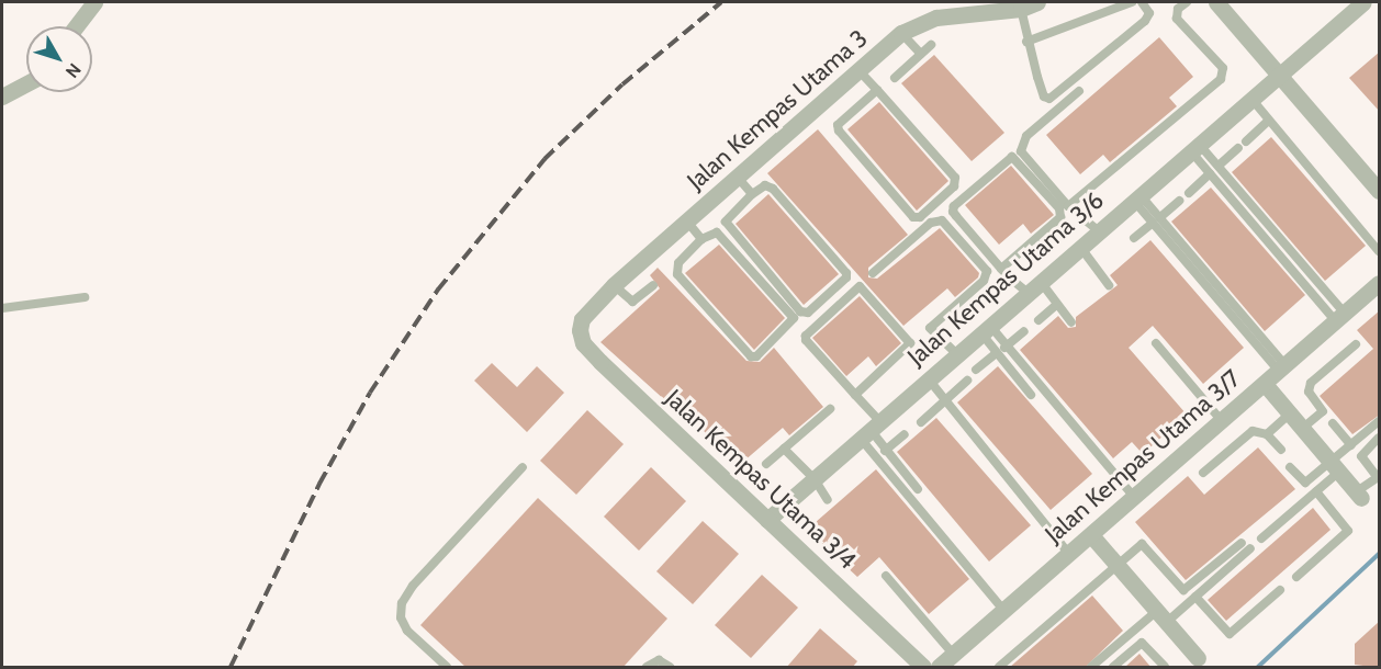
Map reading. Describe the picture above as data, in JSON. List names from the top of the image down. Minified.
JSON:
{"streets":{"street":["Jalan Kempas Utama 3","Jalan Kempas Utama 3/6","Jalan Kempas Utama 3/7","Jalan Kempas Utama 3/4"]},"crossings":[["Jalan Kempas Utama 3","Jalan Kempas Utama 3/4"],["Jalan Kempas Utama 3/6","Jalan Kempas Utama 3/4"]],"north":"bottom right"}
